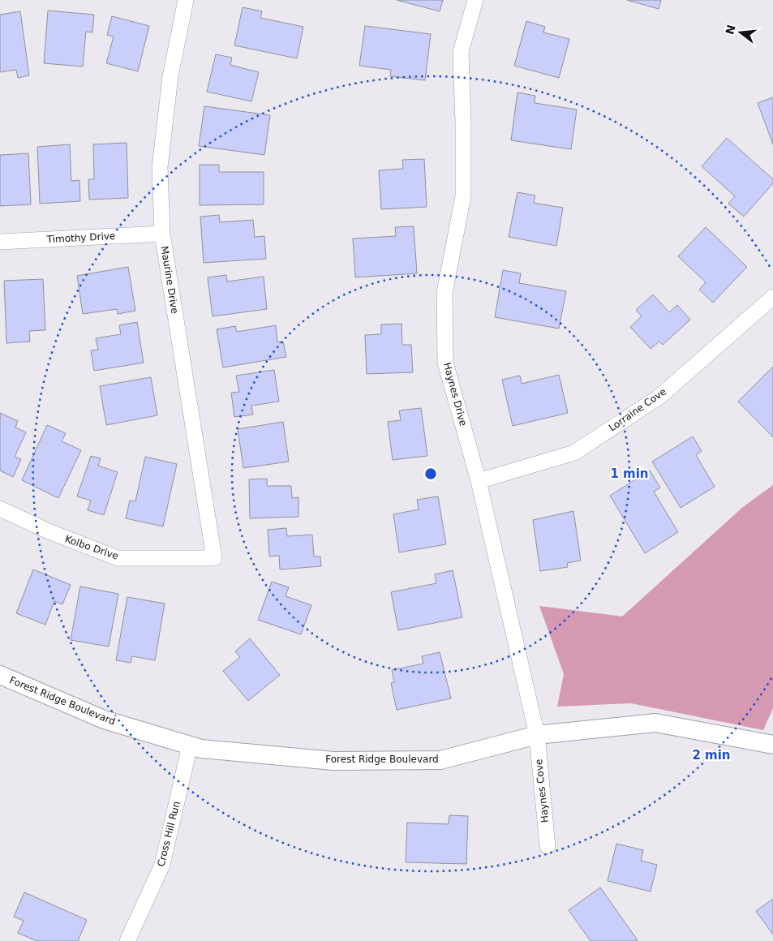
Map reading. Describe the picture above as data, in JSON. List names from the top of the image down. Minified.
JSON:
{"streets":{"street":["Timothy Drive","Maurine Drive","Haynes Drive","Lorraine Cove","Kolbo Drive","Forest Ridge Boulevard","Haynes Cove","Cross Hill Run"]},"crossings":[["Timothy Drive","Maurine Drive"],["Maurine Drive","Kolbo Drive"],["Haynes Drive","Lorraine Cove"],["Haynes Drive","Forest Ridge Boulevard"],["Haynes Drive","Haynes Cove"],["Forest Ridge Boulevard","Haynes Cove"],["Forest Ridge Boulevard","Cross Hill Run"]],"north":"left","rings":["1 min","2 min"]}
